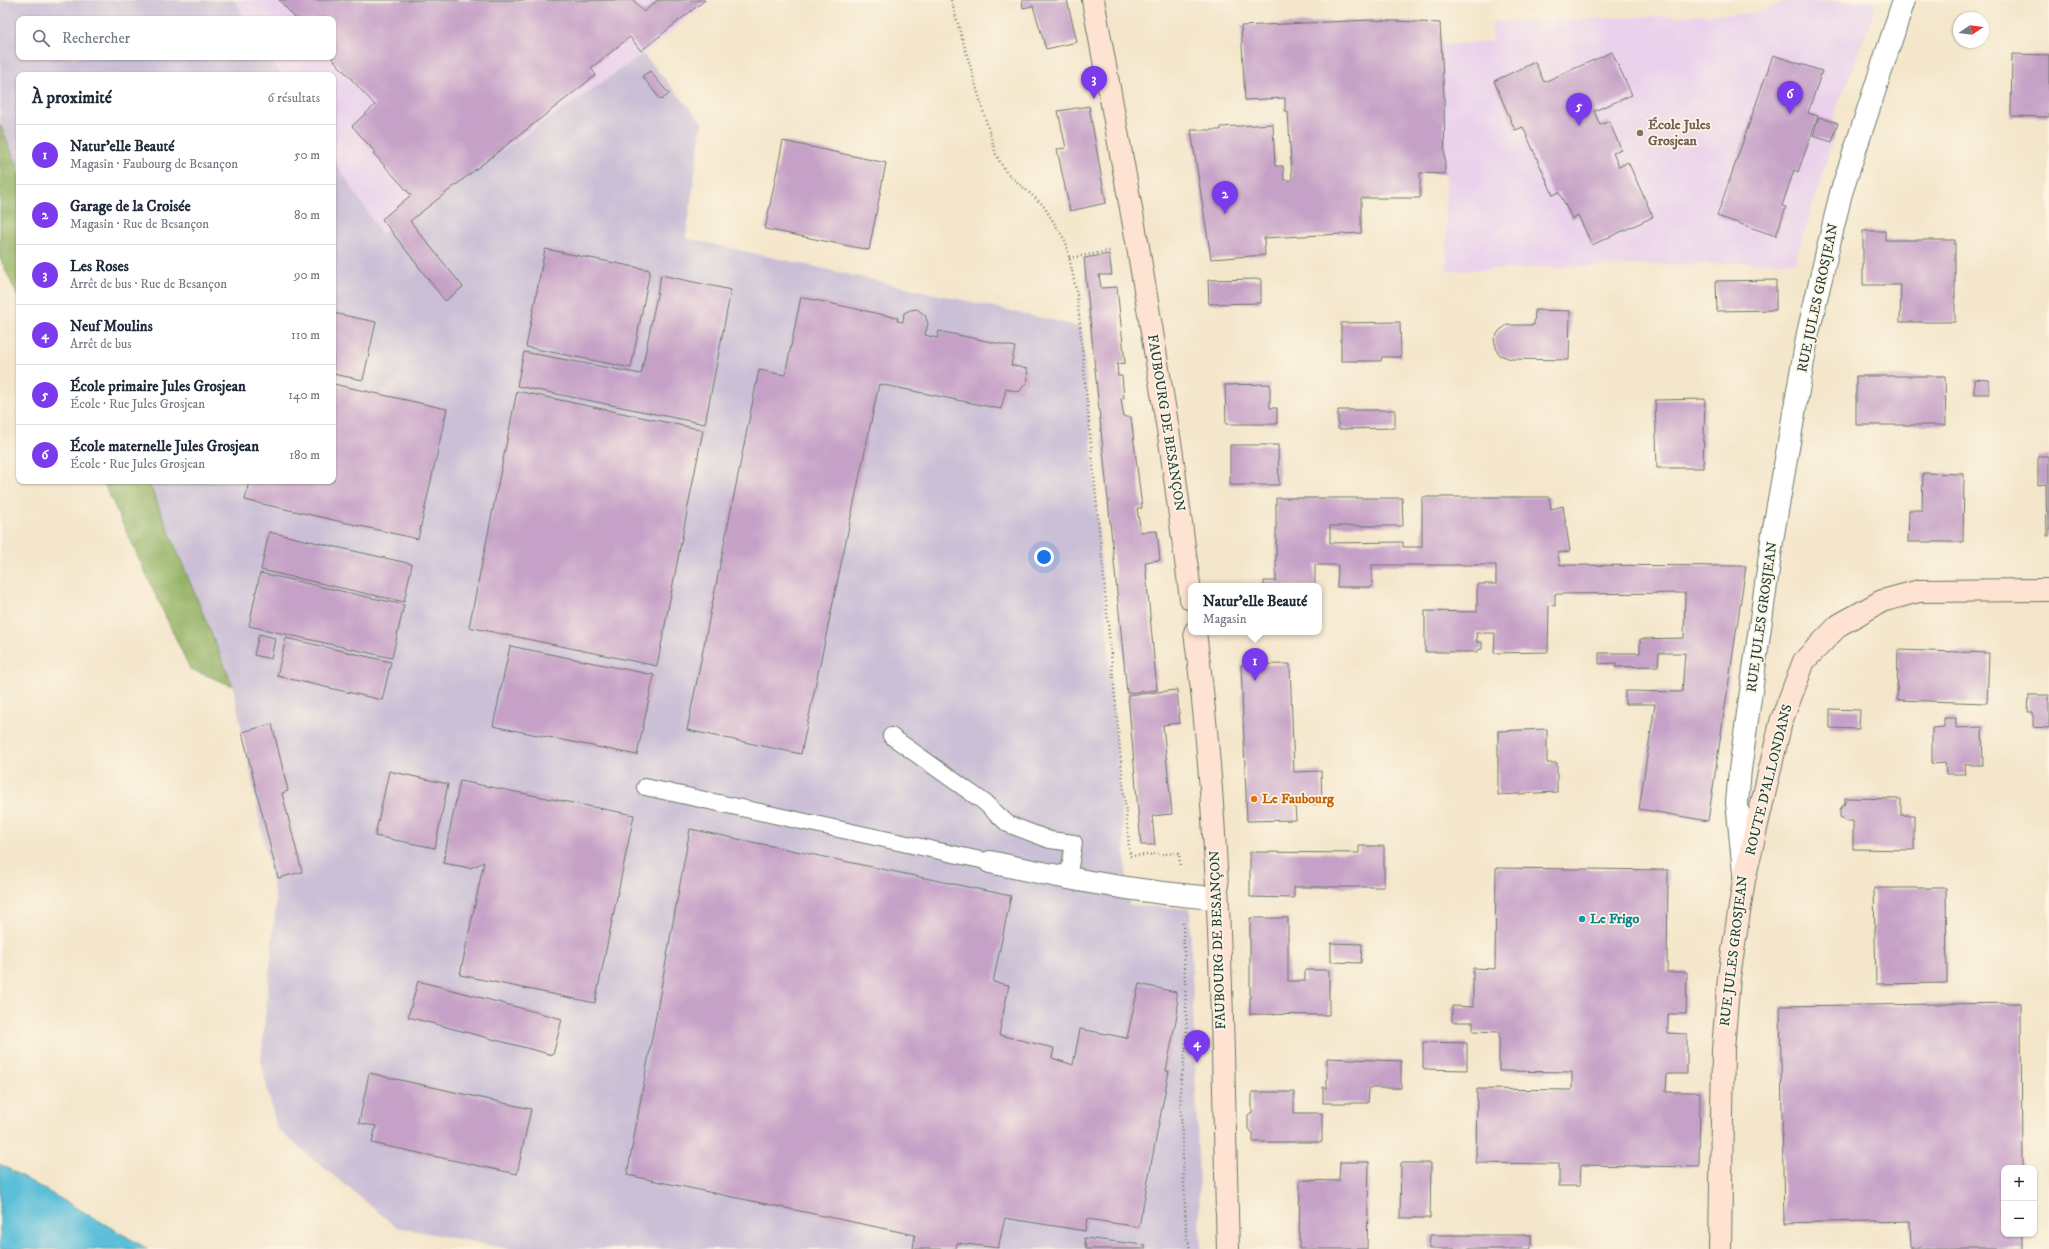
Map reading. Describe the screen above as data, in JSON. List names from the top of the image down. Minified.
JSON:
{"streets":{"main road":["RUE JULES GROSJEAN","FAUBOURG DE BESANÇON","ROUTE D'ALLONDANS"]},"crossings":[["RUE JULES GROSJEAN","ROUTE D'ALLONDANS"]],"places":["École Jules Grosjean","Le Faubourg","Le Frigo"],"north":"right","page":{"search":"Rechercher","pins":["3","6","5","2","1","4"],"heading":["À proximité","6 résultats"],"list":[{"mark":"1","name":"Natur'elle Beauté","note":"Magasin · Faubourg de Besançon","value":"50 m"},{"mark":"2","name":"Garage de la Croisée","note":"Magasin · Rue de Besançon","value":"80 m"},{"mark":"3","name":"Les Roses","note":"Arrêt de bus · Rue de Besançon","value":"90 m"},{"mark":"4","name":"Neuf Moulins","note":"Arrêt de bus","value":"110 m"},{"mark":"5","name":"École primaire Jules Grosjean","note":"École · Rue Jules Grosjean","value":"140 m"},{"mark":"6","name":"École maternelle Jules Grosjean","note":"École · Rue Jules Grosjean","value":"180 m"}],"popup":["Natur'elle Beauté","Magasin"],"map_buttons":["+","−"]}}
